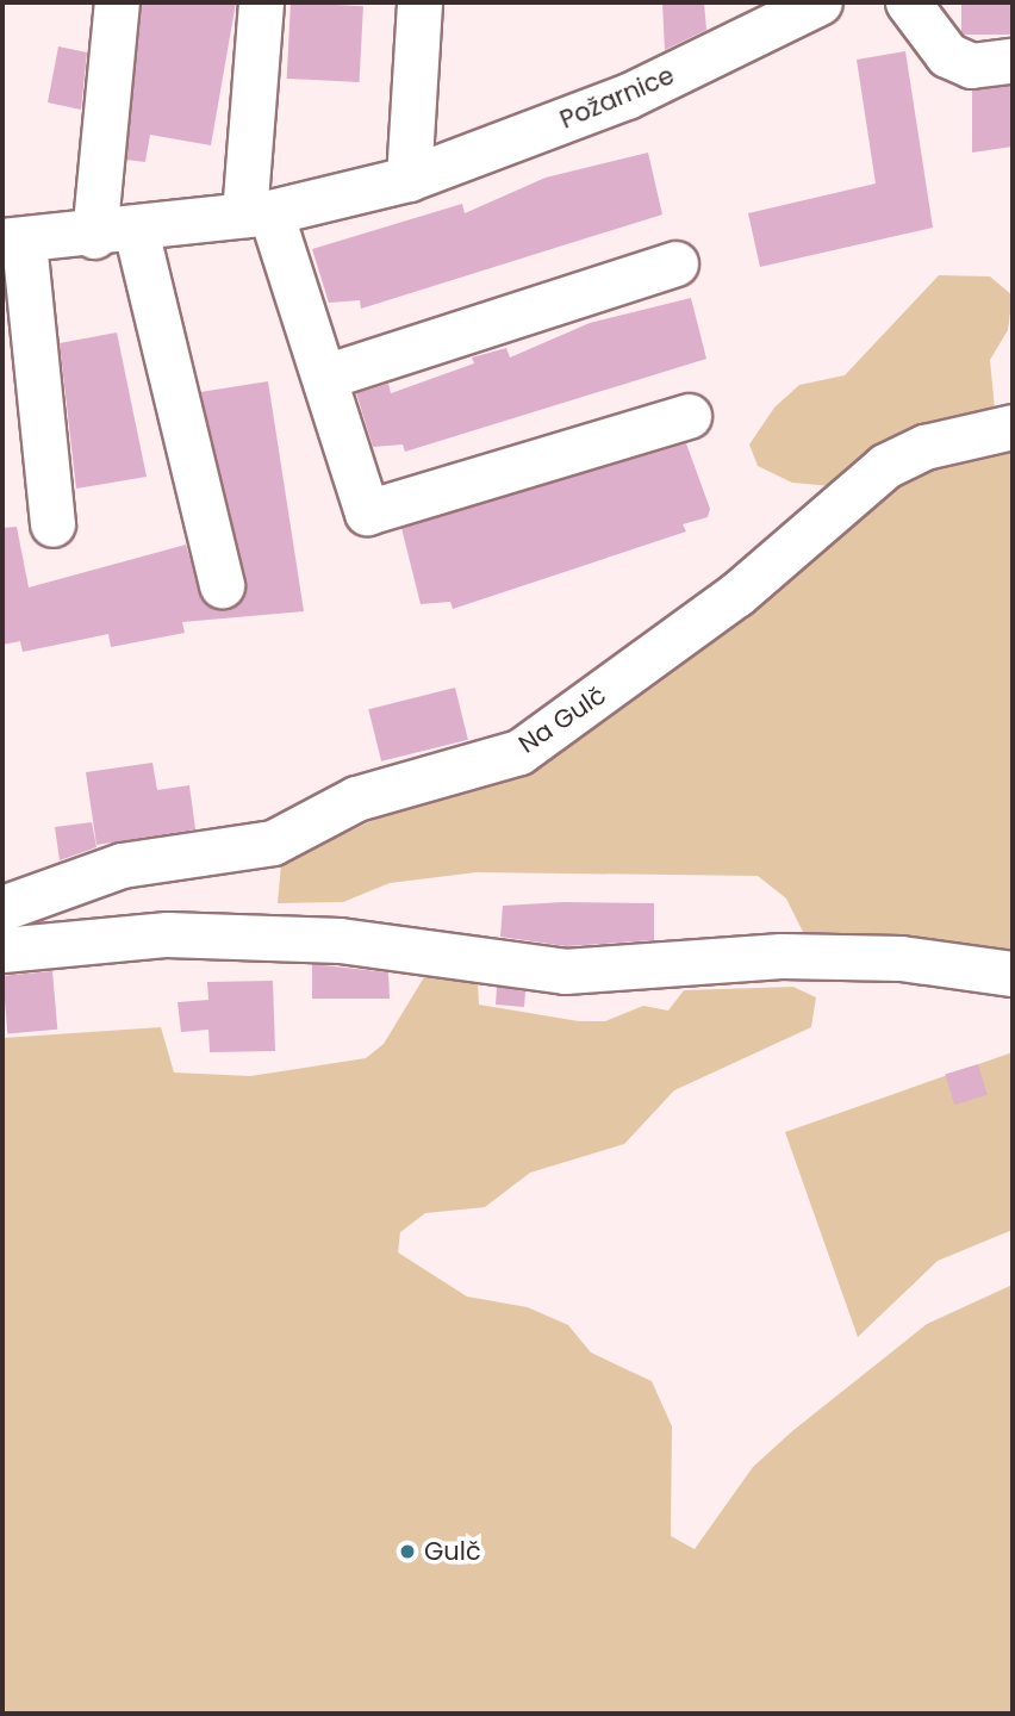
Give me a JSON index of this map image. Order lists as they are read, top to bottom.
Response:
{
  "streets": {
    "street": ["Požarnice", "Na Gulč"]
  },
  "places": ["Gulč"]
}
